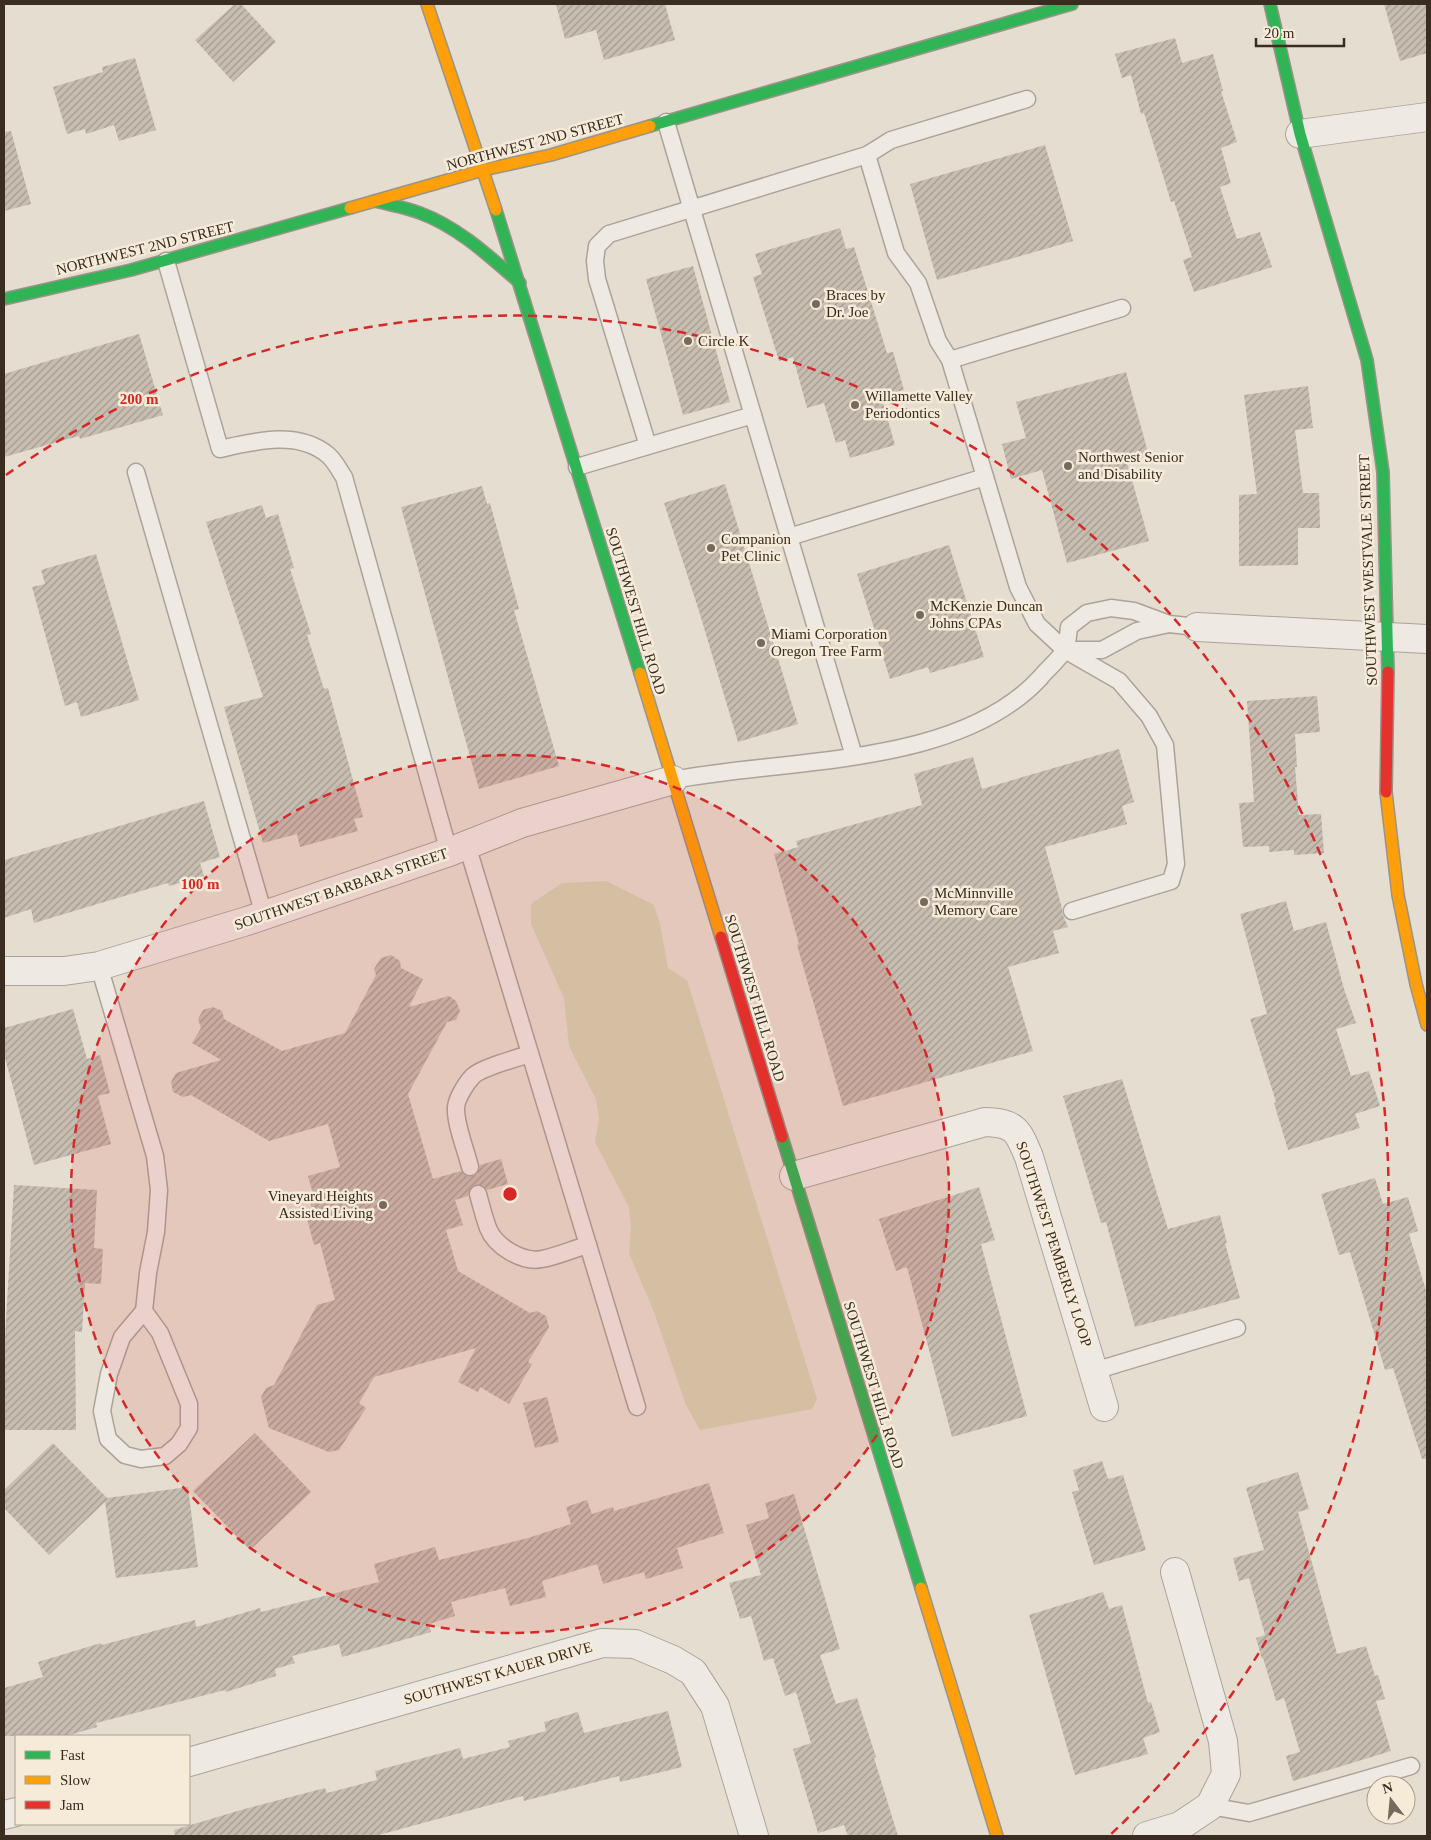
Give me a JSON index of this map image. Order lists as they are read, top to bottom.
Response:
{
  "streets": {
    "street": [
      "NORTHWEST 2ND STREET",
      "SOUTHWEST WESTVALE STREET",
      "SOUTHWEST HILL ROAD",
      "SOUTHWEST BARBARA STREET",
      "SOUTHWEST PEMBERLY LOOP",
      "SOUTHWEST KAUER DRIVE"
    ]
  },
  "crossings": [
    ["NORTHWEST 2ND STREET", "SOUTHWEST HILL ROAD"],
    ["SOUTHWEST HILL ROAD", "SOUTHWEST BARBARA STREET"],
    ["SOUTHWEST HILL ROAD", "SOUTHWEST PEMBERLY LOOP"]
  ],
  "places": [
    "Braces by Dr. Joe",
    "Circle K",
    "Willamette Valley Periodontics",
    "Northwest Senior and Disability",
    "Companion Pet Clinic",
    "McKenzie Duncan Johns CPAs",
    "Miami Corporation Oregon Tree Farm",
    "McMinnville Memory Care",
    "Vineyard Heights Assisted Living"
  ],
  "legend": ["Fast", "Slow", "Jam"],
  "scale_bar": "20 m",
  "north": "top",
  "rings": ["200 m", "100 m"]
}
